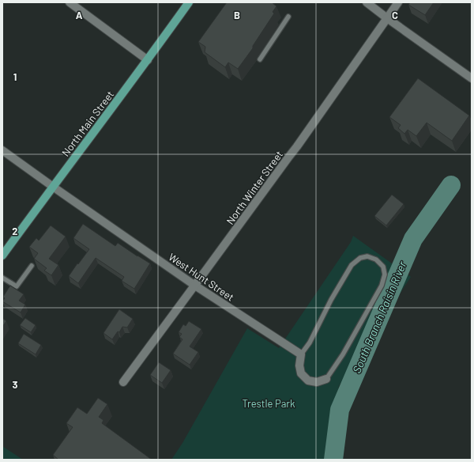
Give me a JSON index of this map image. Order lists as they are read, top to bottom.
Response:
{
  "streets": {
    "main road": ["North Main Street"],
    "street": ["North Winter Street", "West Hunt Street"]
  },
  "crossings": [
    ["North Main Street", "West Hunt Street"],
    ["North Winter Street", "West Hunt Street"]
  ],
  "water": ["South Branch Raisin River"],
  "parks": ["Trestle Park"],
  "grid": {
    "columns": ["A", "B", "C"],
    "rows": ["1", "2", "3"]
  }
}
